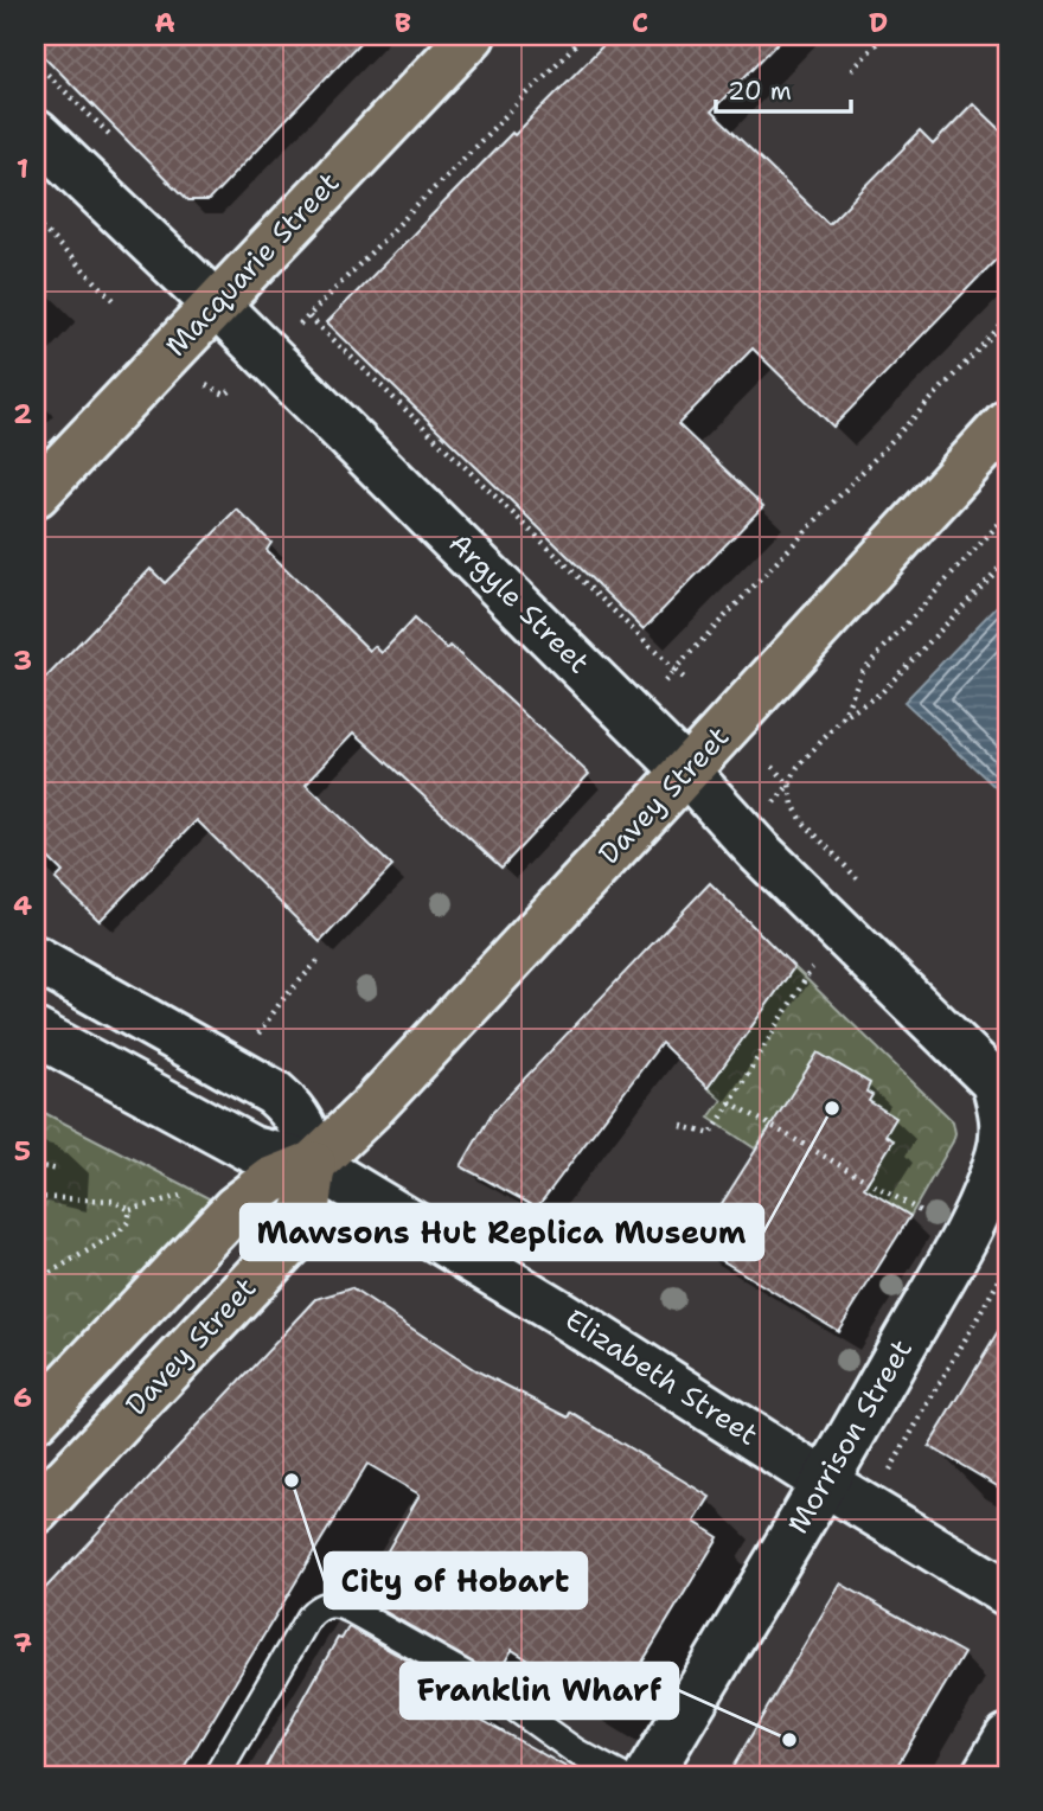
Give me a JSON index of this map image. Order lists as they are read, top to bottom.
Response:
{
  "streets": {
    "highway": ["Macquarie Street", "Davey Street"],
    "street": ["Argyle Street", "Elizabeth Street", "Morrison Street"]
  },
  "crossings": [
    ["Macquarie Street", "Argyle Street"],
    ["Argyle Street", "Davey Street"],
    ["Argyle Street", "Morrison Street"],
    ["Davey Street", "Elizabeth Street"],
    ["Elizabeth Street", "Morrison Street"]
  ],
  "places": ["Mawsons Hut Replica Museum", "City of Hobart", "Franklin Wharf"],
  "scale_bar": "20 m",
  "grid": {
    "columns": [
      "A",
      "B",
      "C",
      "D"
    ],
    "rows": [
      "1",
      "2",
      "3",
      "4",
      "5",
      "6",
      "7"
    ]
  }
}
